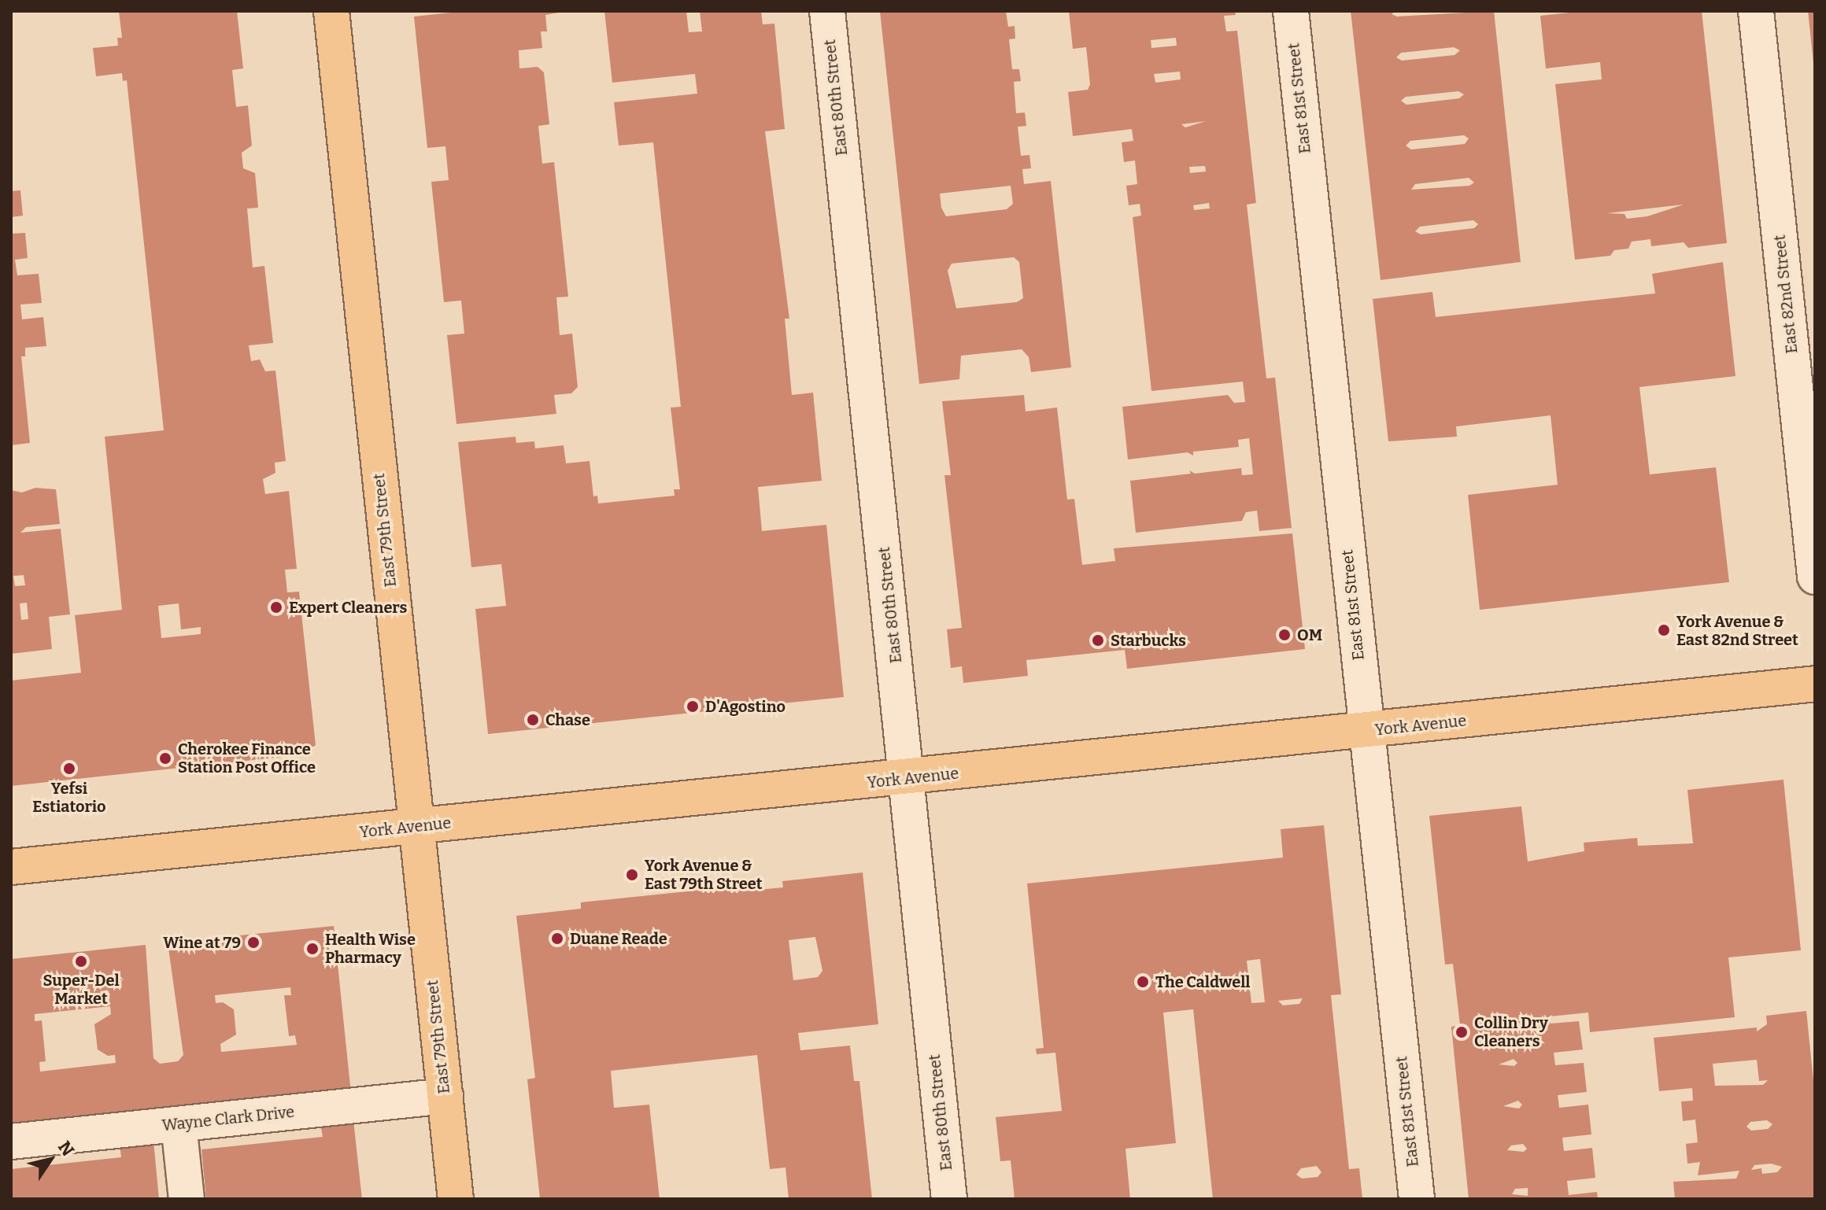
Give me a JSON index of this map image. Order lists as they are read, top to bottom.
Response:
{
  "streets": {
    "main road": ["East 79th Street", "York Avenue"],
    "street": [
      "East 80th Street",
      "East 81st Street",
      "East 82nd Street",
      "Wayne Clark Drive"
    ]
  },
  "crossings": [
    ["East 80th Street", "York Avenue"],
    ["East 81st Street", "York Avenue"],
    ["East 79th Street", "York Avenue"],
    ["East 79th Street", "Wayne Clark Drive"]
  ],
  "places": [
    "Expert Cleaners",
    "York Avenue & East 82nd Street",
    "OM",
    "Starbucks",
    "D'Agostino",
    "Chase",
    "Cherokee Finance Station Post Office",
    "Yefsi Estiatorio",
    "York Avenue & East 79th Street",
    "Duane Reade",
    "Wine at 79",
    "Health Wise Pharmacy",
    "Super-Del Market",
    "The Caldwell",
    "Collin Dry Cleaners"
  ],
  "north": "top right"
}
